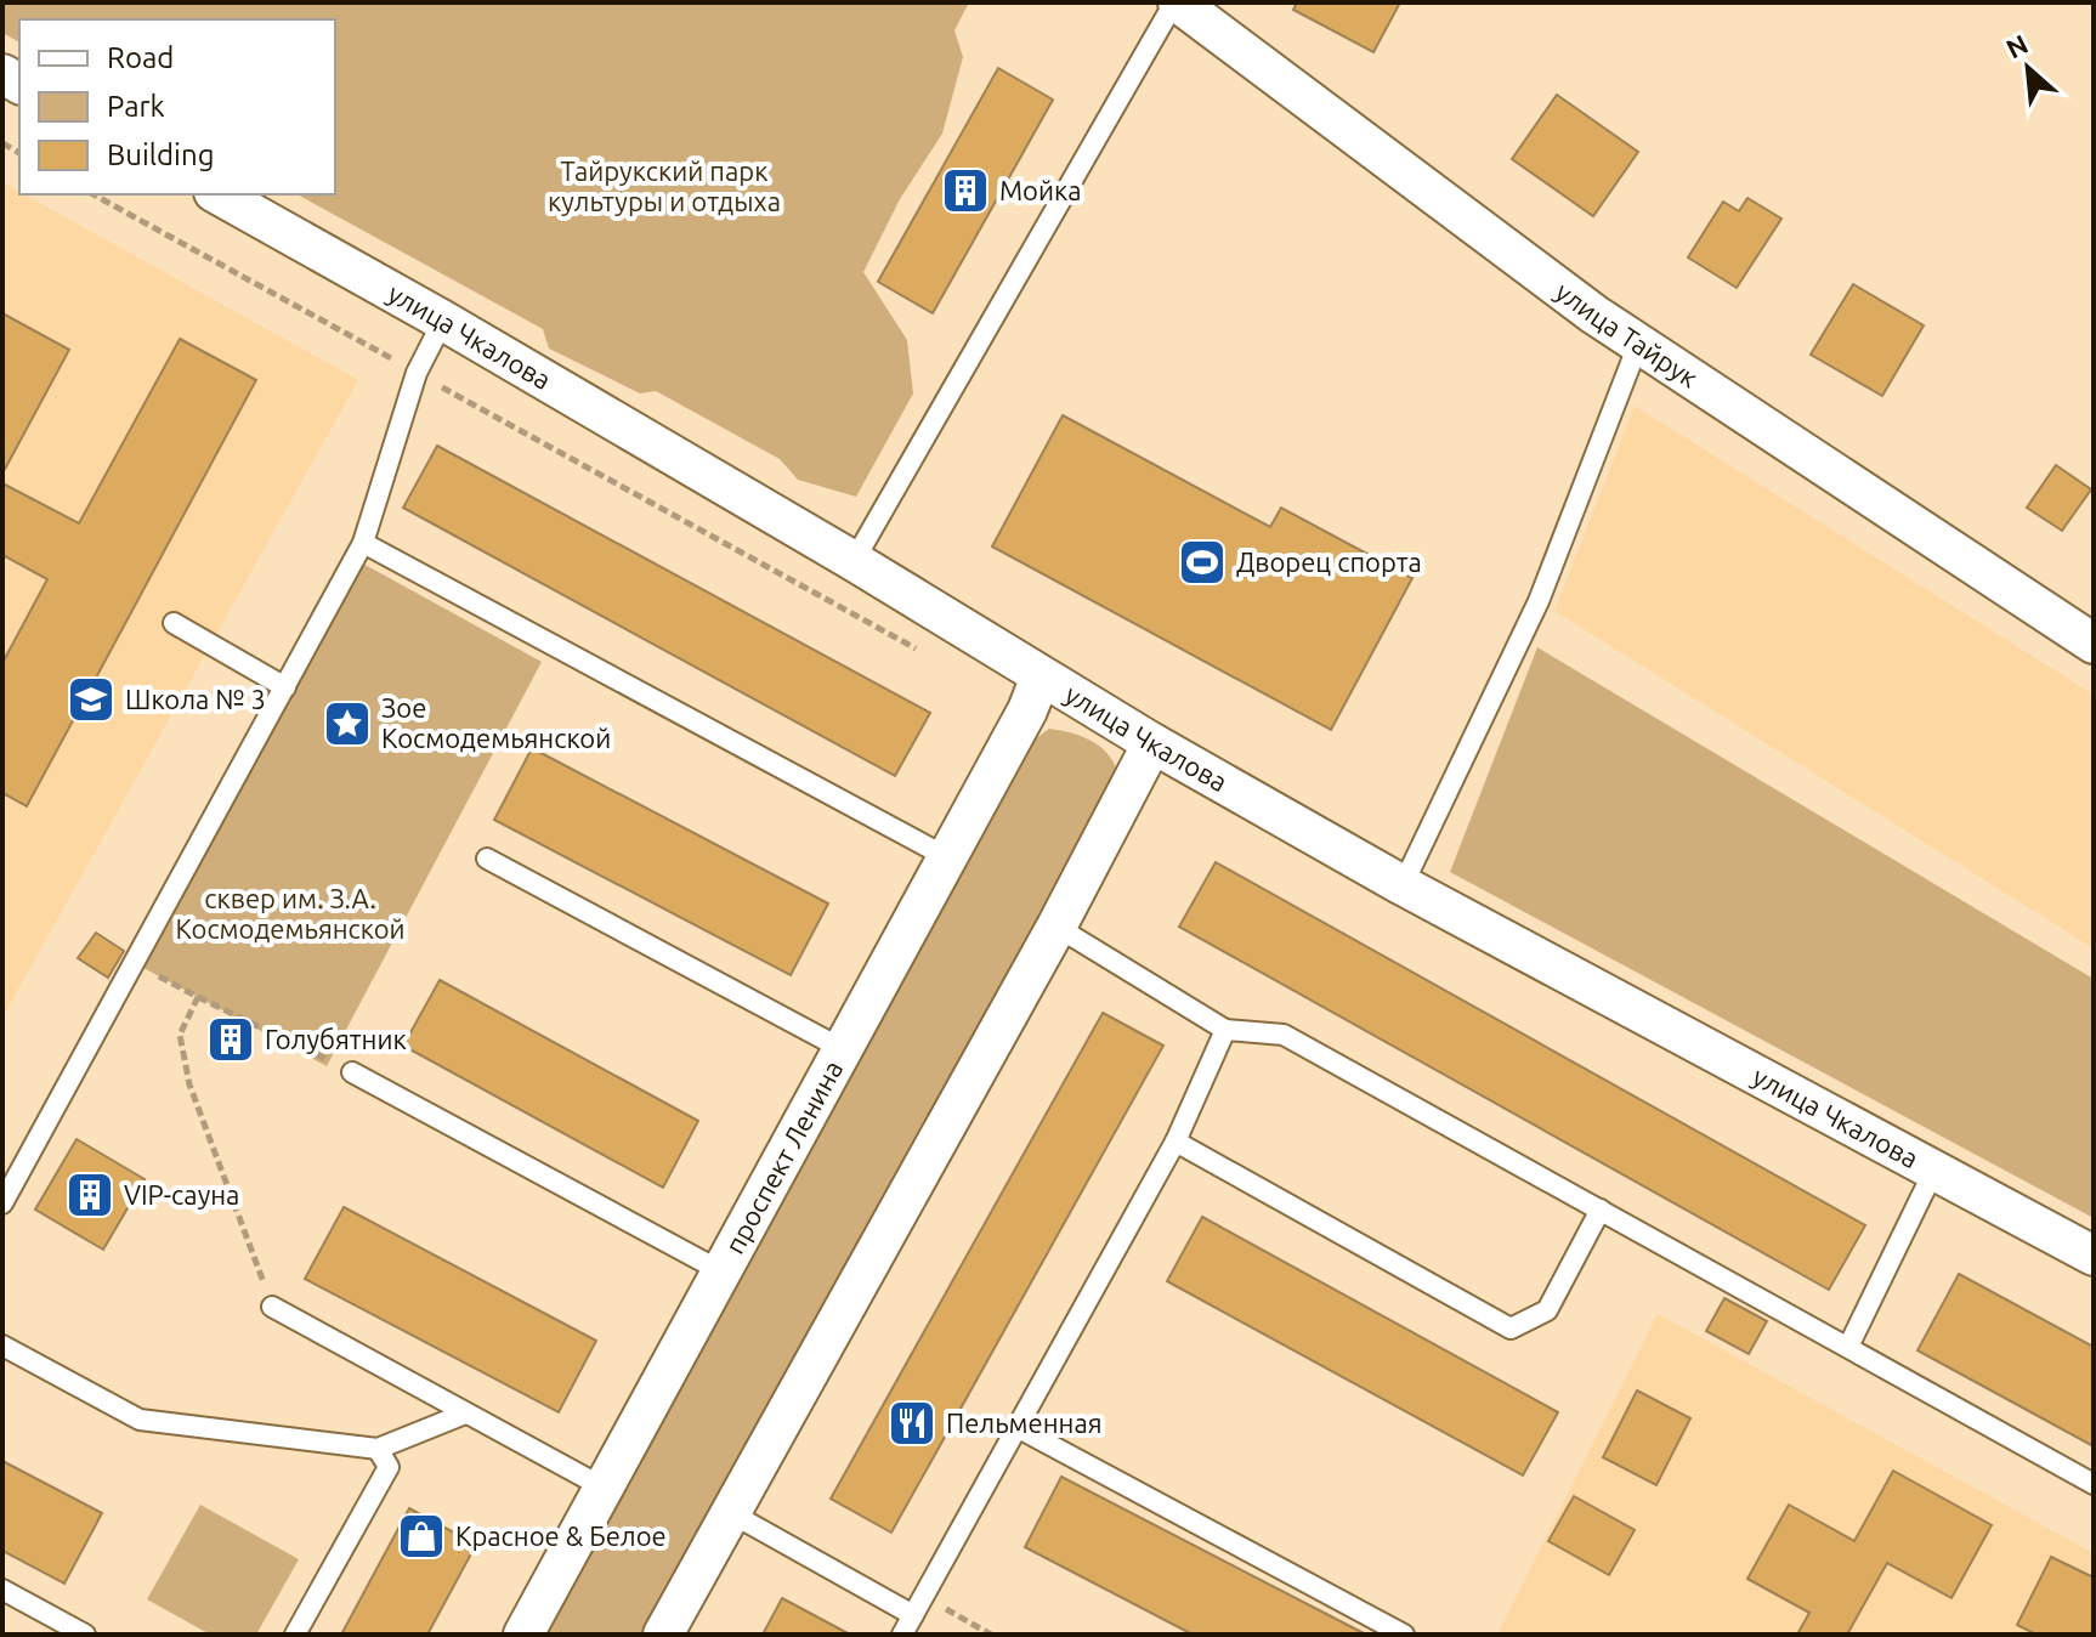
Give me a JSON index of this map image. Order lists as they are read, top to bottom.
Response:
{
  "streets": {
    "street": ["улица Тайрук", "улица Чкалова", "проспект Ленина"]
  },
  "crossings": [
    ["улица Чкалова", "проспект Ленина"]
  ],
  "parks": ["Тайрукский парк культуры и отдыха", "сквер им. З.А. Космодемьянской"],
  "places": {
    "building": ["Мойка", "Голубятник", "VIP-сауна"],
    "sports": ["Дворец спорта"],
    "school or university": ["Школа № 3"],
    "place": ["Зое Космодемьянской"],
    "restaurant": ["Пельменная"],
    "shop": ["Красное & Белое"]
  },
  "legend": ["Road", "Park", "Building"],
  "north": "top left"
}
